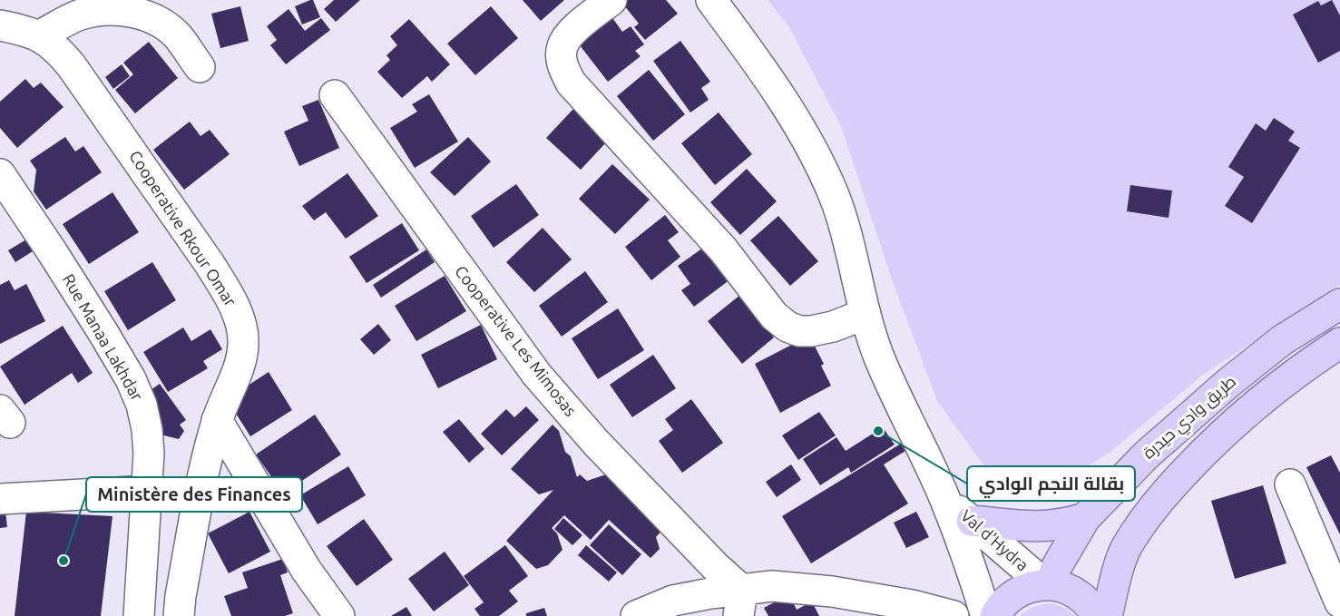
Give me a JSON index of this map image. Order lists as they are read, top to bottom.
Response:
{
  "streets": {
    "main road": ["طريق وادي حيدرة"],
    "street": [
      "Cooperative Rkour Omar",
      "Rue Manaa Lakhdar",
      "Cooperative Les Mimosas",
      "Val d'Hydra"
    ]
  },
  "crossings": [
    ["طريق وادي حيدرة", "Val d'Hydra"]
  ],
  "places": ["بقالة النجم الوادي", "Ministère des Finances"]
}
